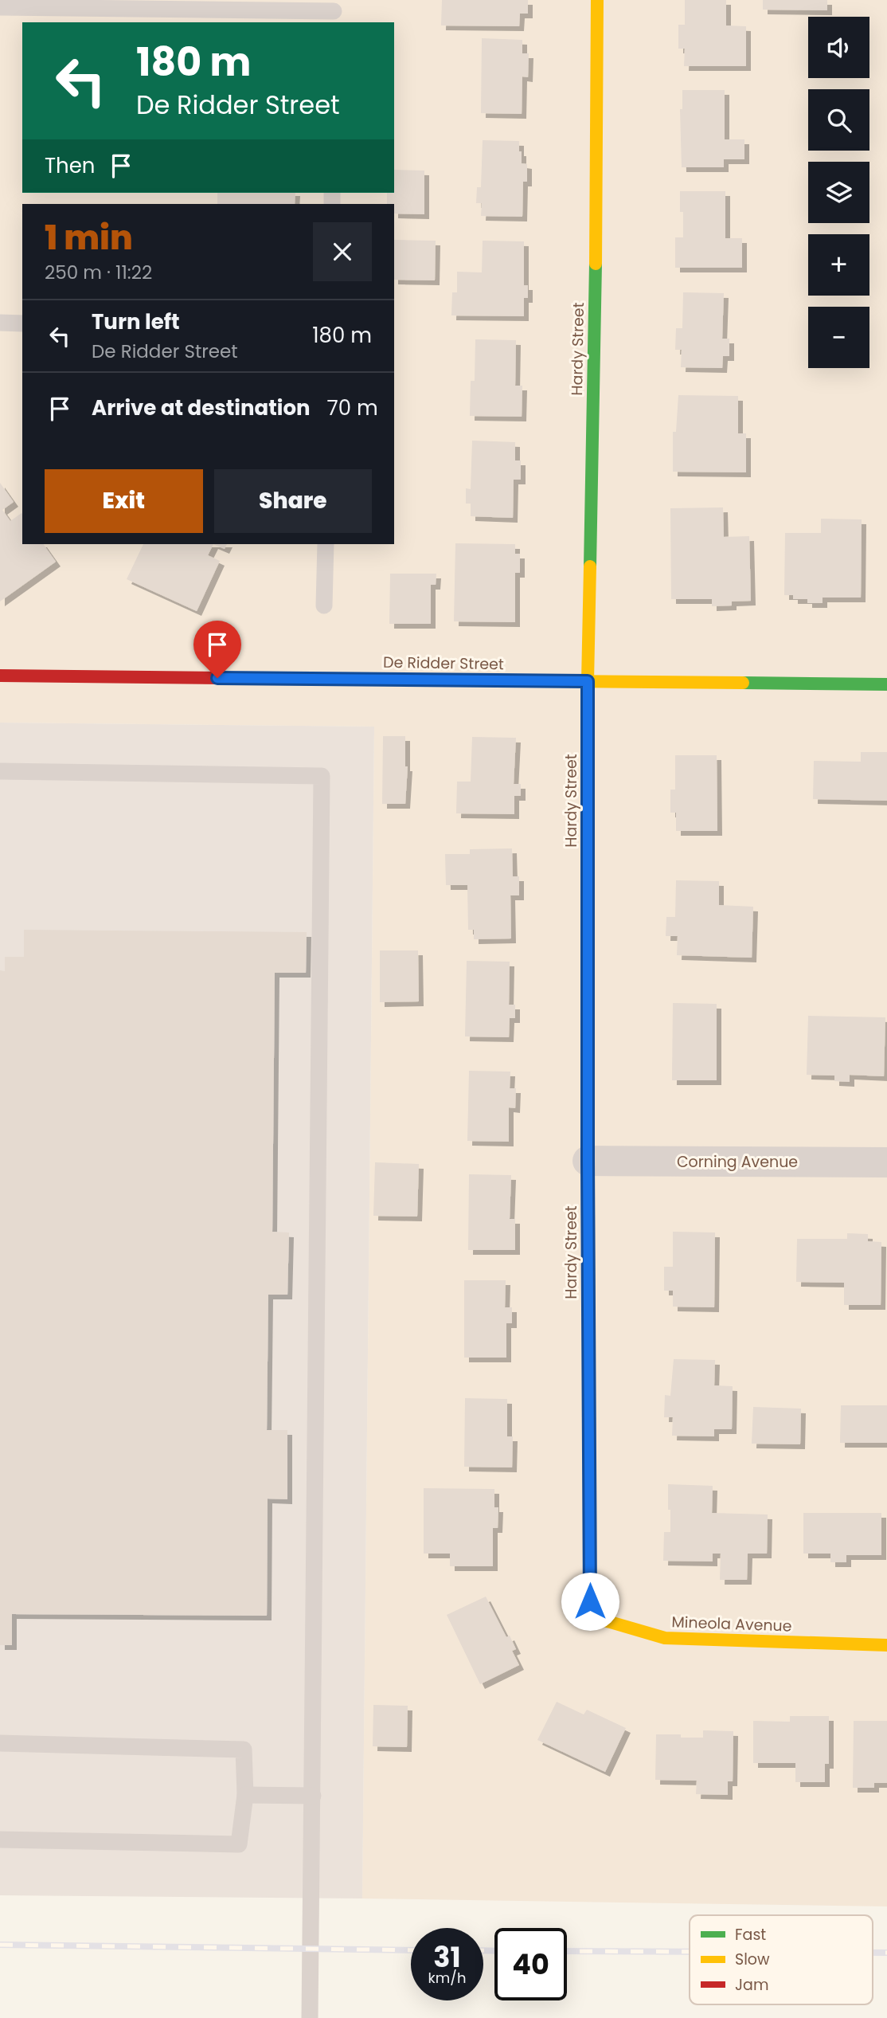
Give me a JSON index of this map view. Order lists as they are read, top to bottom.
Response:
{
  "streets": {
    "street": [
      "Hardy Street",
      "De Ridder Street",
      "Corning Avenue",
      "Mineola Avenue"
    ]
  },
  "crossings": [
    ["Hardy Street", "De Ridder Street"],
    ["Hardy Street", "Corning Avenue"],
    ["Hardy Street", "Mineola Avenue"]
  ],
  "legend": ["Fast", "Slow", "Jam"],
  "page": {
    "map_buttons": ["+", "−"],
    "turn": ["180 m", "De Ridder Street"],
    "then": "Then",
    "heading": ["1 min", "250 m · 11:22"],
    "list": [
      {
        "name": "Turn left",
        "note": "De Ridder Street",
        "value": "180 m"
      },
      {
        "name": "Arrive at destination",
        "value": "70 m"
      }
    ],
    "buttons": ["Exit", "Share"],
    "speed": "31 km/h",
    "limit": "40"
  }
}
